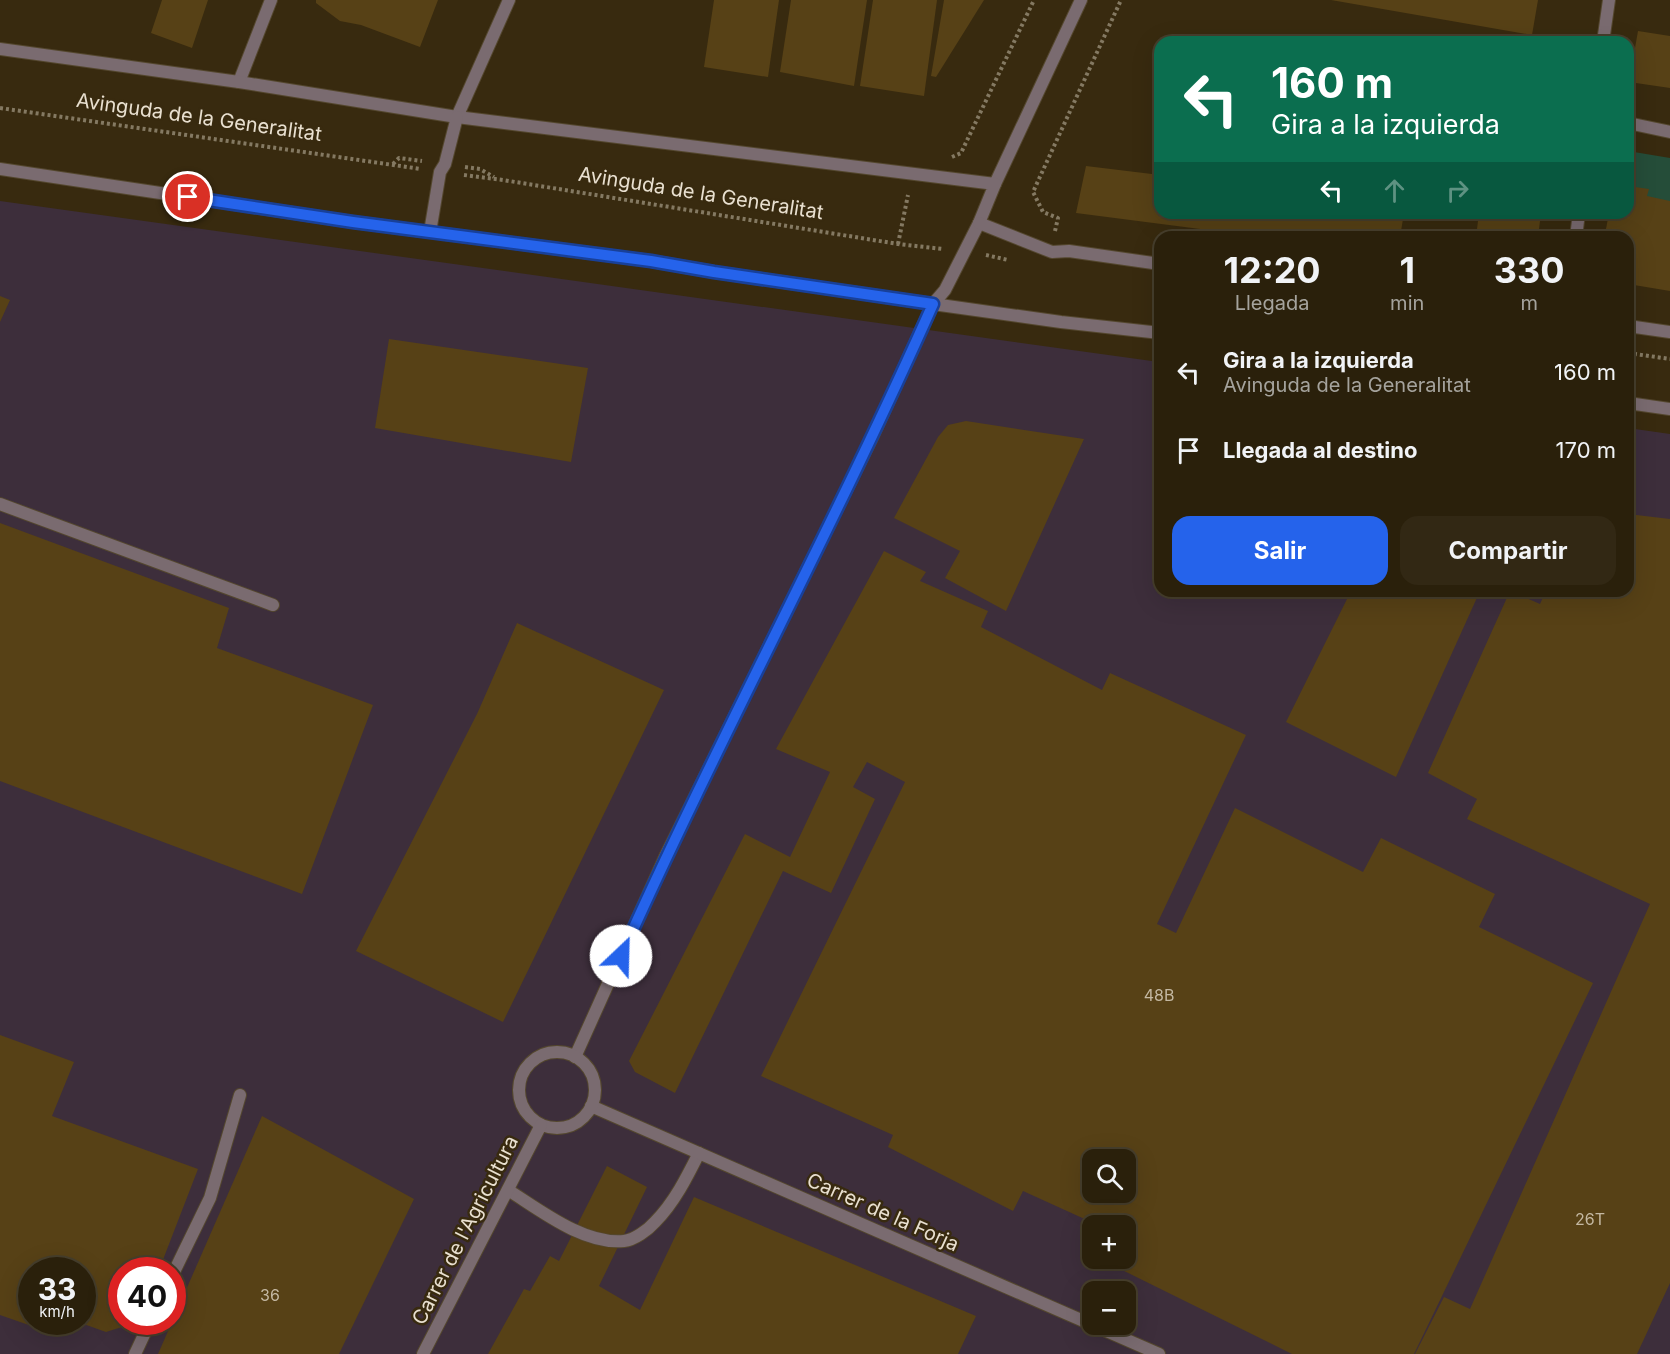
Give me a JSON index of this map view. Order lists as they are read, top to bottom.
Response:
{
  "streets": {
    "street": ["Carrer de la Forja", "Carrer de l'Agricultura"],
    "path": ["Avinguda de la Generalitat"]
  },
  "crossings": [
    ["Carrer de la Forja", "Carrer de l'Agricultura"]
  ],
  "house_numbers": ["48B", "26T", "36"],
  "page": {
    "turn": ["160 m", "Gira a la izquierda"],
    "eta": [
      "12:20",
      "Llegada",
      "1",
      "min",
      "330",
      "m"
    ],
    "list": [
      {
        "name": "Gira a la izquierda",
        "note": "Avinguda de la Generalitat",
        "value": "160 m"
      },
      {
        "name": "Llegada al destino",
        "value": "170 m"
      }
    ],
    "buttons": ["Salir", "Compartir"],
    "map_buttons": ["+", "−"],
    "speed": "33 km/h",
    "limit": "40"
  }
}
